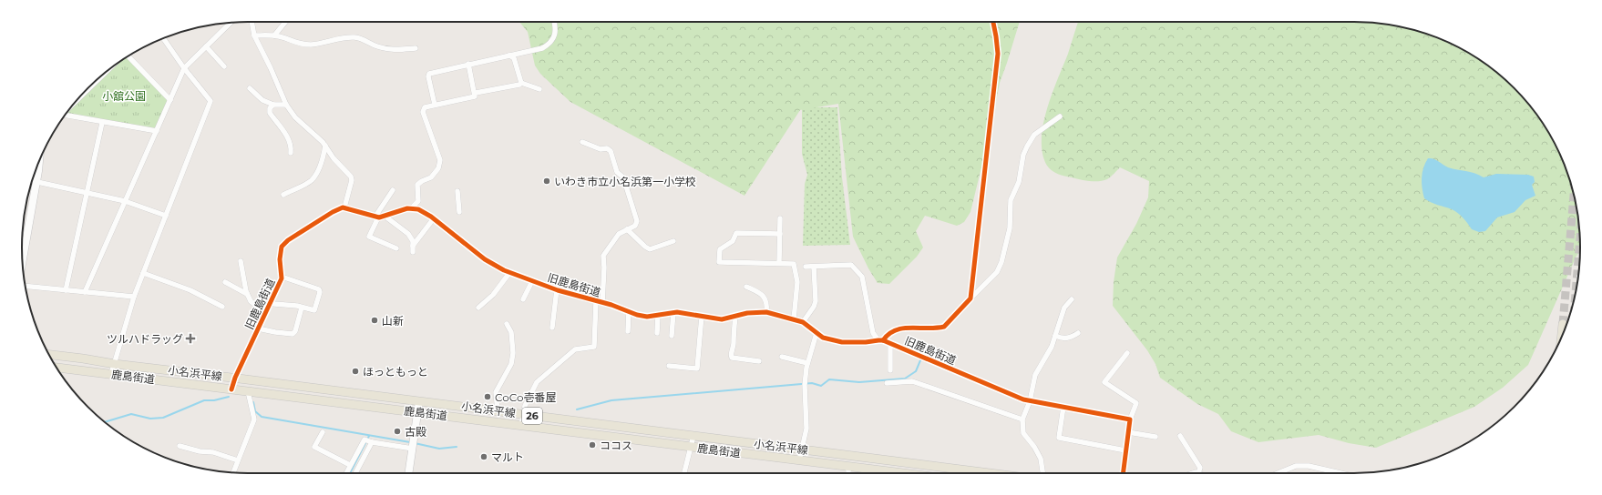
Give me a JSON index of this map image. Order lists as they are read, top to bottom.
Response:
{
  "streets": {
    "main road": ["小名浜平線", "鹿島街道", "26"],
    "street": ["旧鹿島街道"]
  },
  "crossings": [
    ["旧鹿島街道", "小名浜平線"],
    ["旧鹿島街道", "鹿島街道"]
  ],
  "parks": ["小舘公園"],
  "places": {
    "other": [
      "いわき市立小名浜第一小学校",
      "山新",
      "ほっともっと",
      "CoCo壱番屋",
      "古殿",
      "ココス",
      "マルト"
    ],
    "health": ["ツルハドラッグ"]
  }
}
